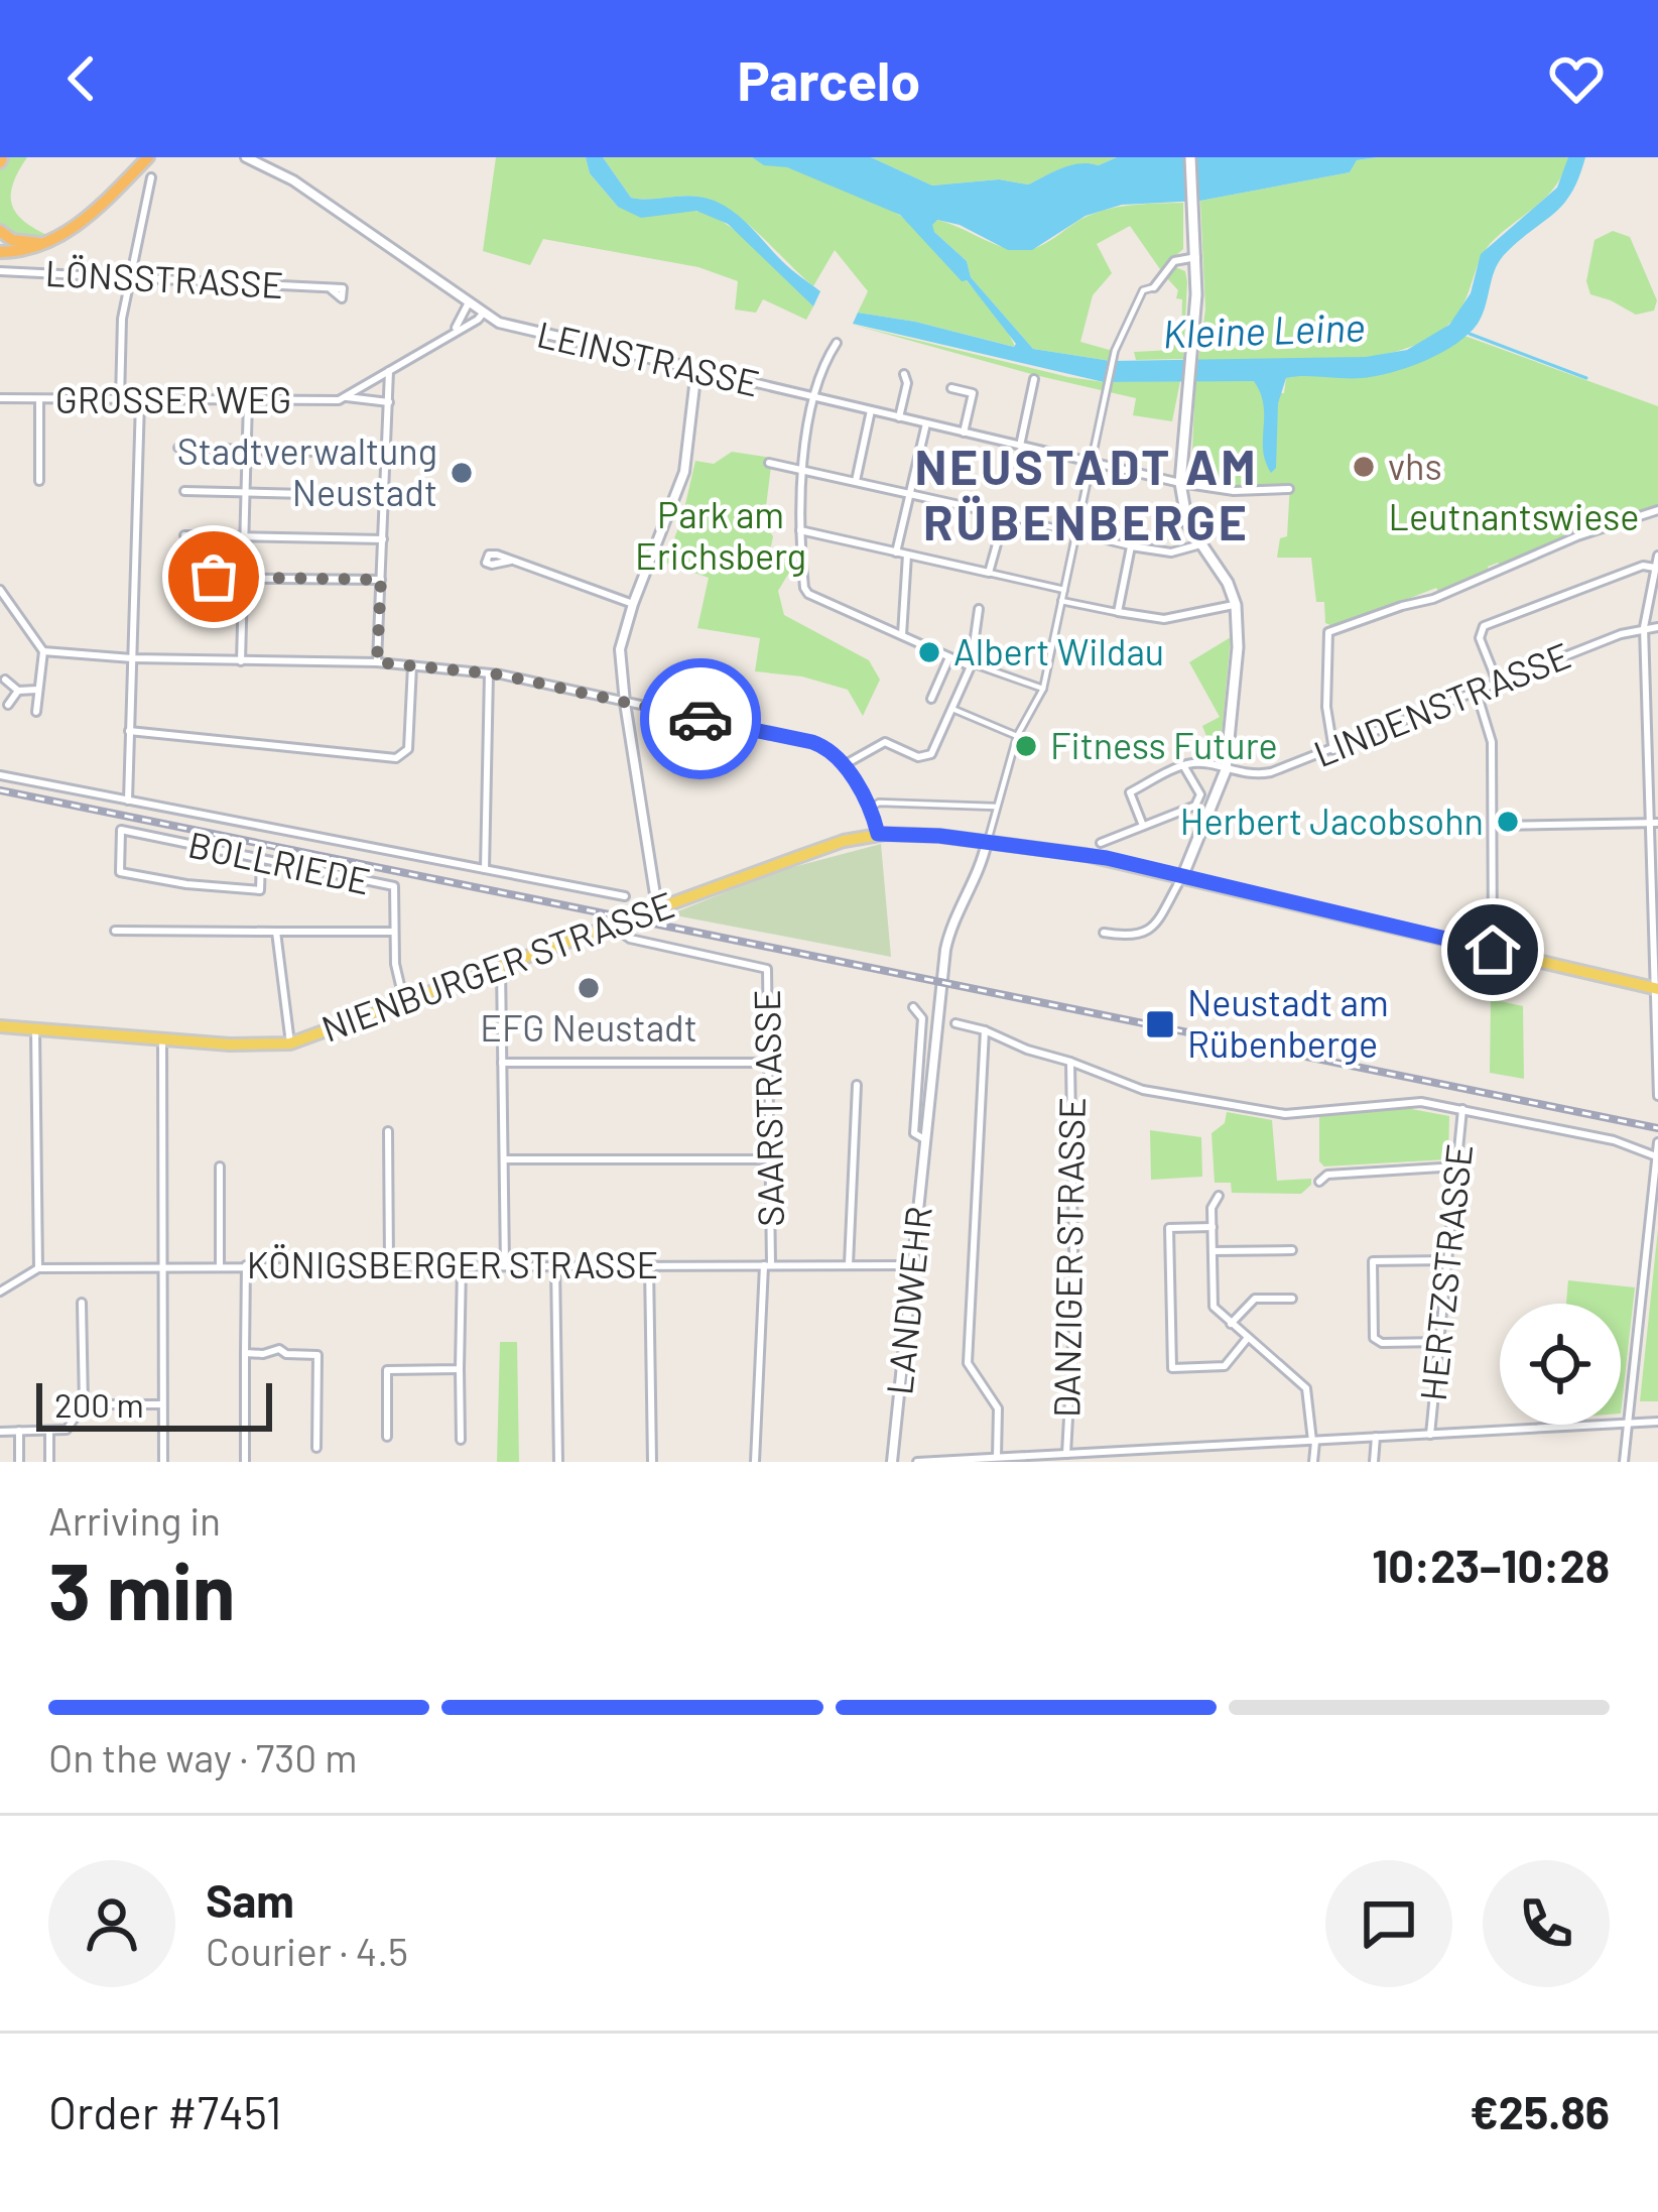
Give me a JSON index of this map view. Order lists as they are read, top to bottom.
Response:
{
  "streets": {
    "main road": ["NIENBURGER STRASSE"],
    "street": [
      "LÖNSSTRASSE",
      "LEINSTRASSE",
      "GROSSER WEG",
      "LINDENSTRASSE",
      "BOLLRIEDE",
      "SAARSTRASSE",
      "DANZIGER STRASSE",
      "KÖNIGSBERGER STRASSE",
      "HERTZSTRASSE",
      "LANDWEHR"
    ]
  },
  "crossings": [
    ["LEINSTRASSE", "GROSSER WEG"],
    ["BOLLRIEDE", "NIENBURGER STRASSE"],
    ["NIENBURGER STRASSE", "SAARSTRASSE"],
    ["NIENBURGER STRASSE", "LANDWEHR"],
    ["SAARSTRASSE", "KÖNIGSBERGER STRASSE"],
    ["KÖNIGSBERGER STRASSE", "LANDWEHR"]
  ],
  "districts": ["NEUSTADT AM RÜBENBERGE"],
  "water": ["Kleine Leine"],
  "parks": ["Park am Erichsberg", "Leutnantswiese"],
  "places": {
    "other": [
      "vhs",
      "Stadtverwaltung Neustadt",
      "Albert Wildau",
      "Fitness Future",
      "Herbert Jacobsohn",
      "EFG Neustadt"
    ],
    "transit": ["Neustadt am Rübenberge"]
  },
  "scale_bar": "200 m",
  "page": {
    "header": "Parcelo",
    "scale": "200 m",
    "heading": ["3 min", "Arriving in", "10:23–10:28"],
    "panel": [
      "Sam",
      "Courier · 4.5",
      "Order #7451",
      "€25.86"
    ],
    "bar": "On the way · 730 m"
  }
}
